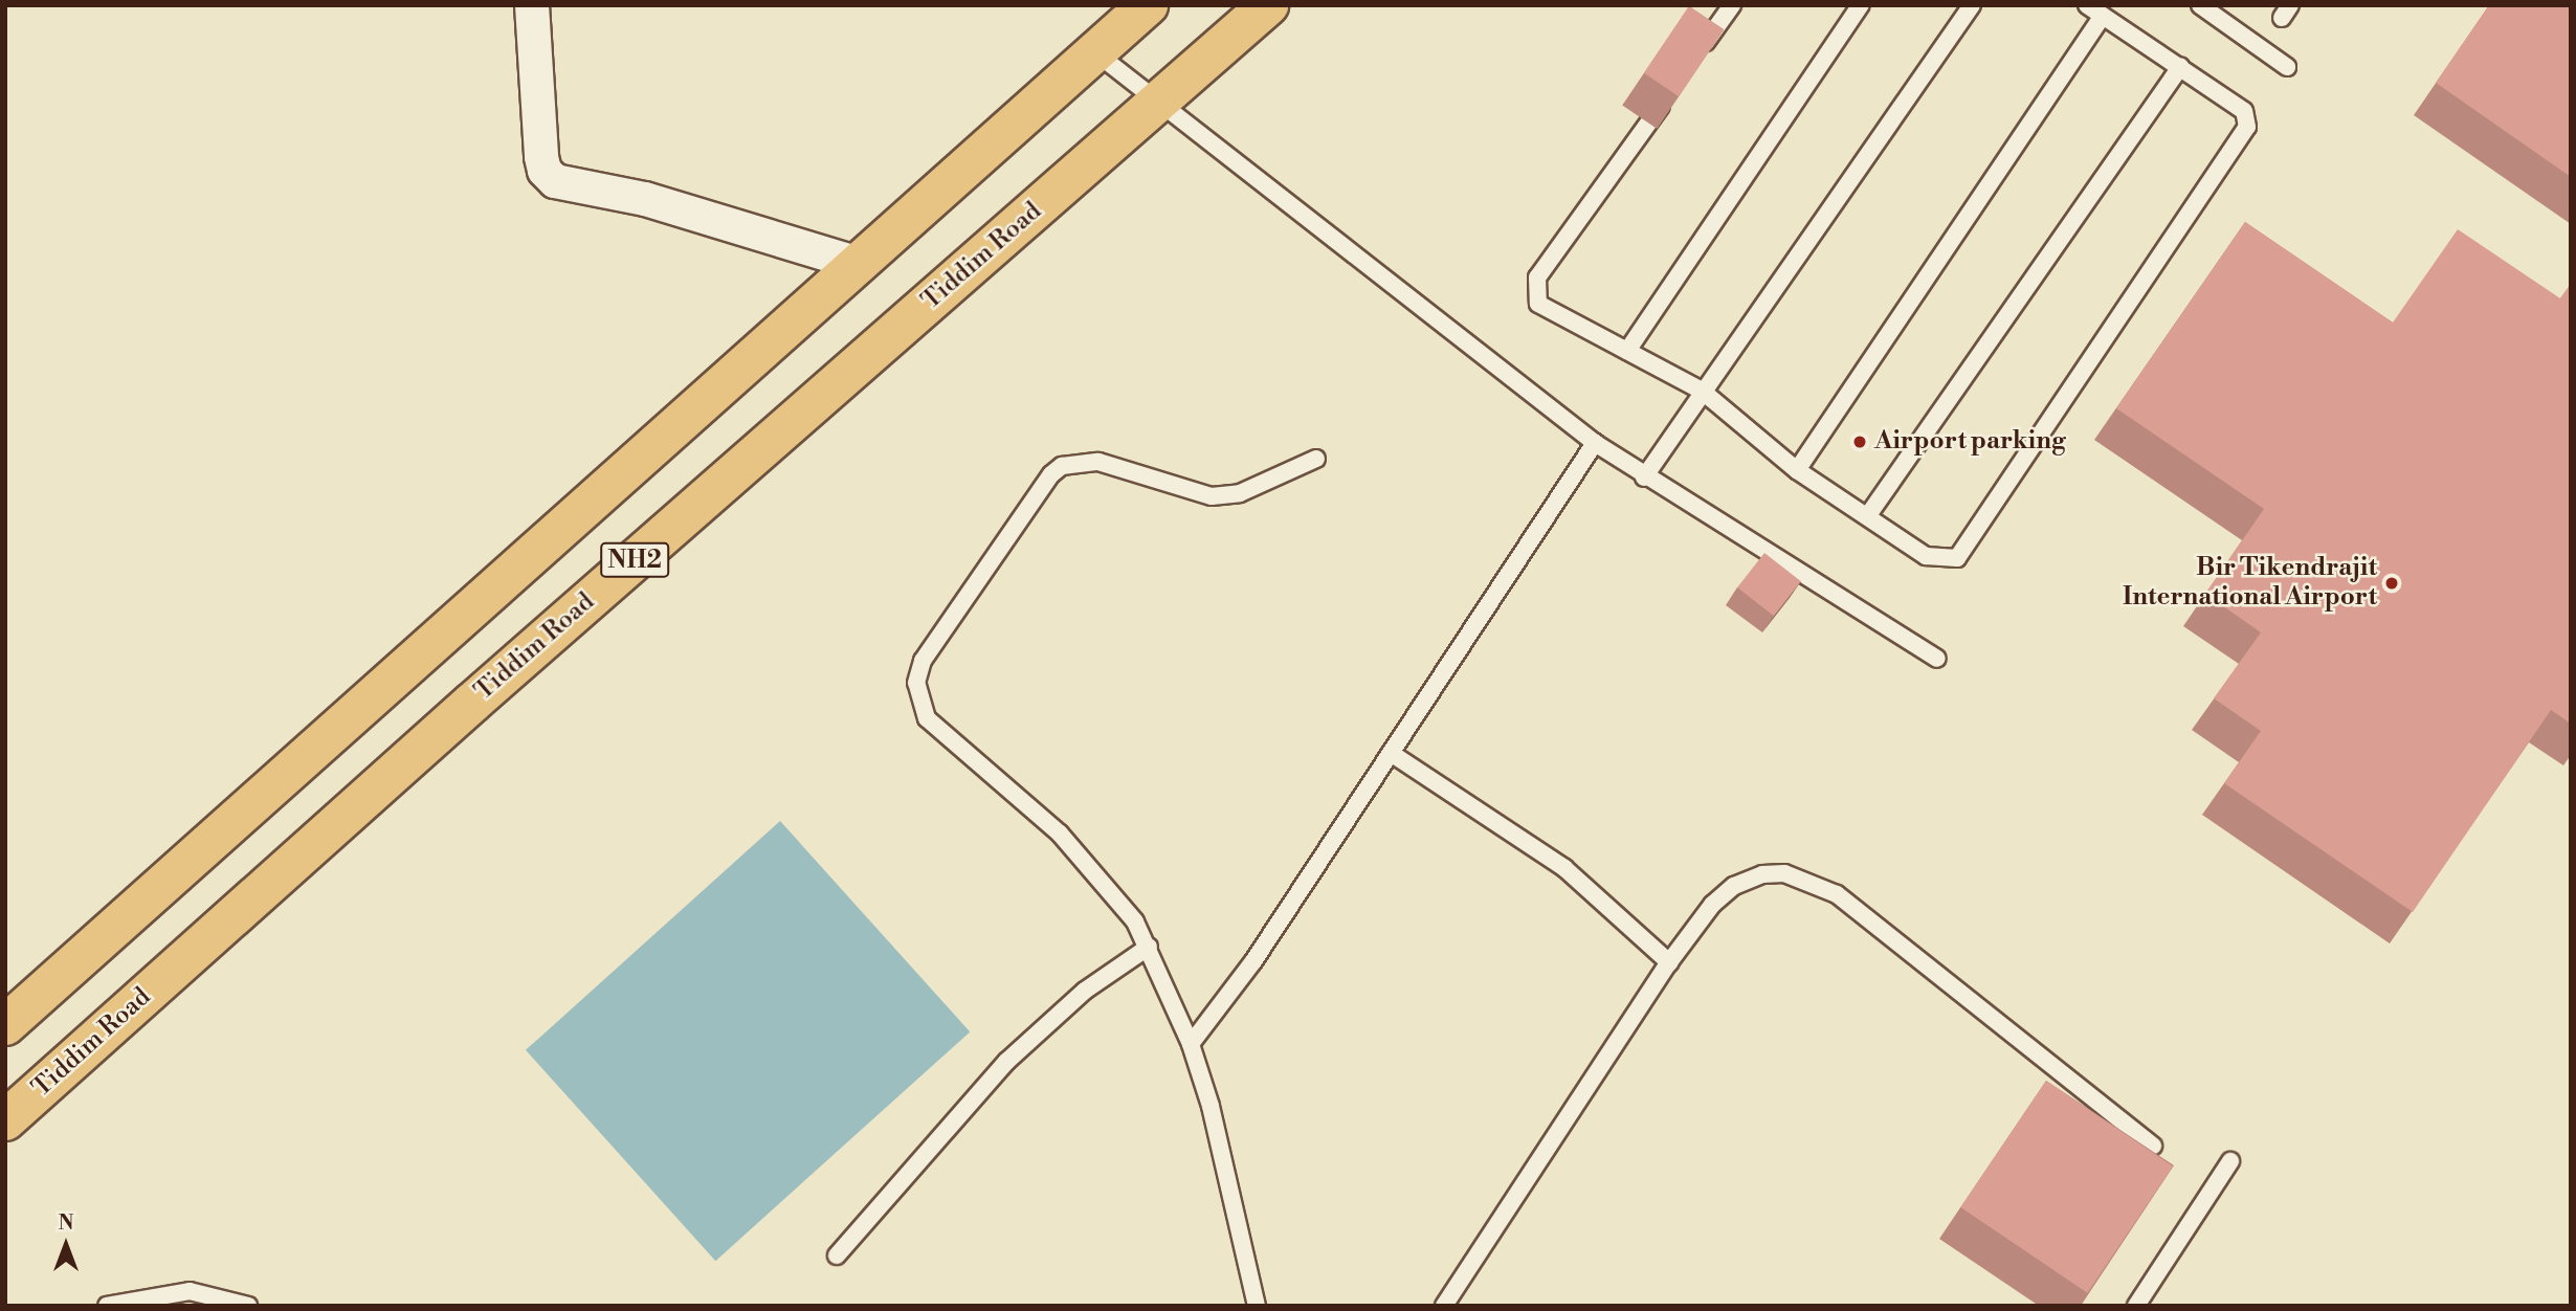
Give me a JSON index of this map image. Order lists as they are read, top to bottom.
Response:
{
  "streets": {
    "highway": ["Tiddim Road", "NH2"]
  },
  "places": ["Airport parking", "Bir Tikendrajit International Airport"],
  "north": "top"
}
